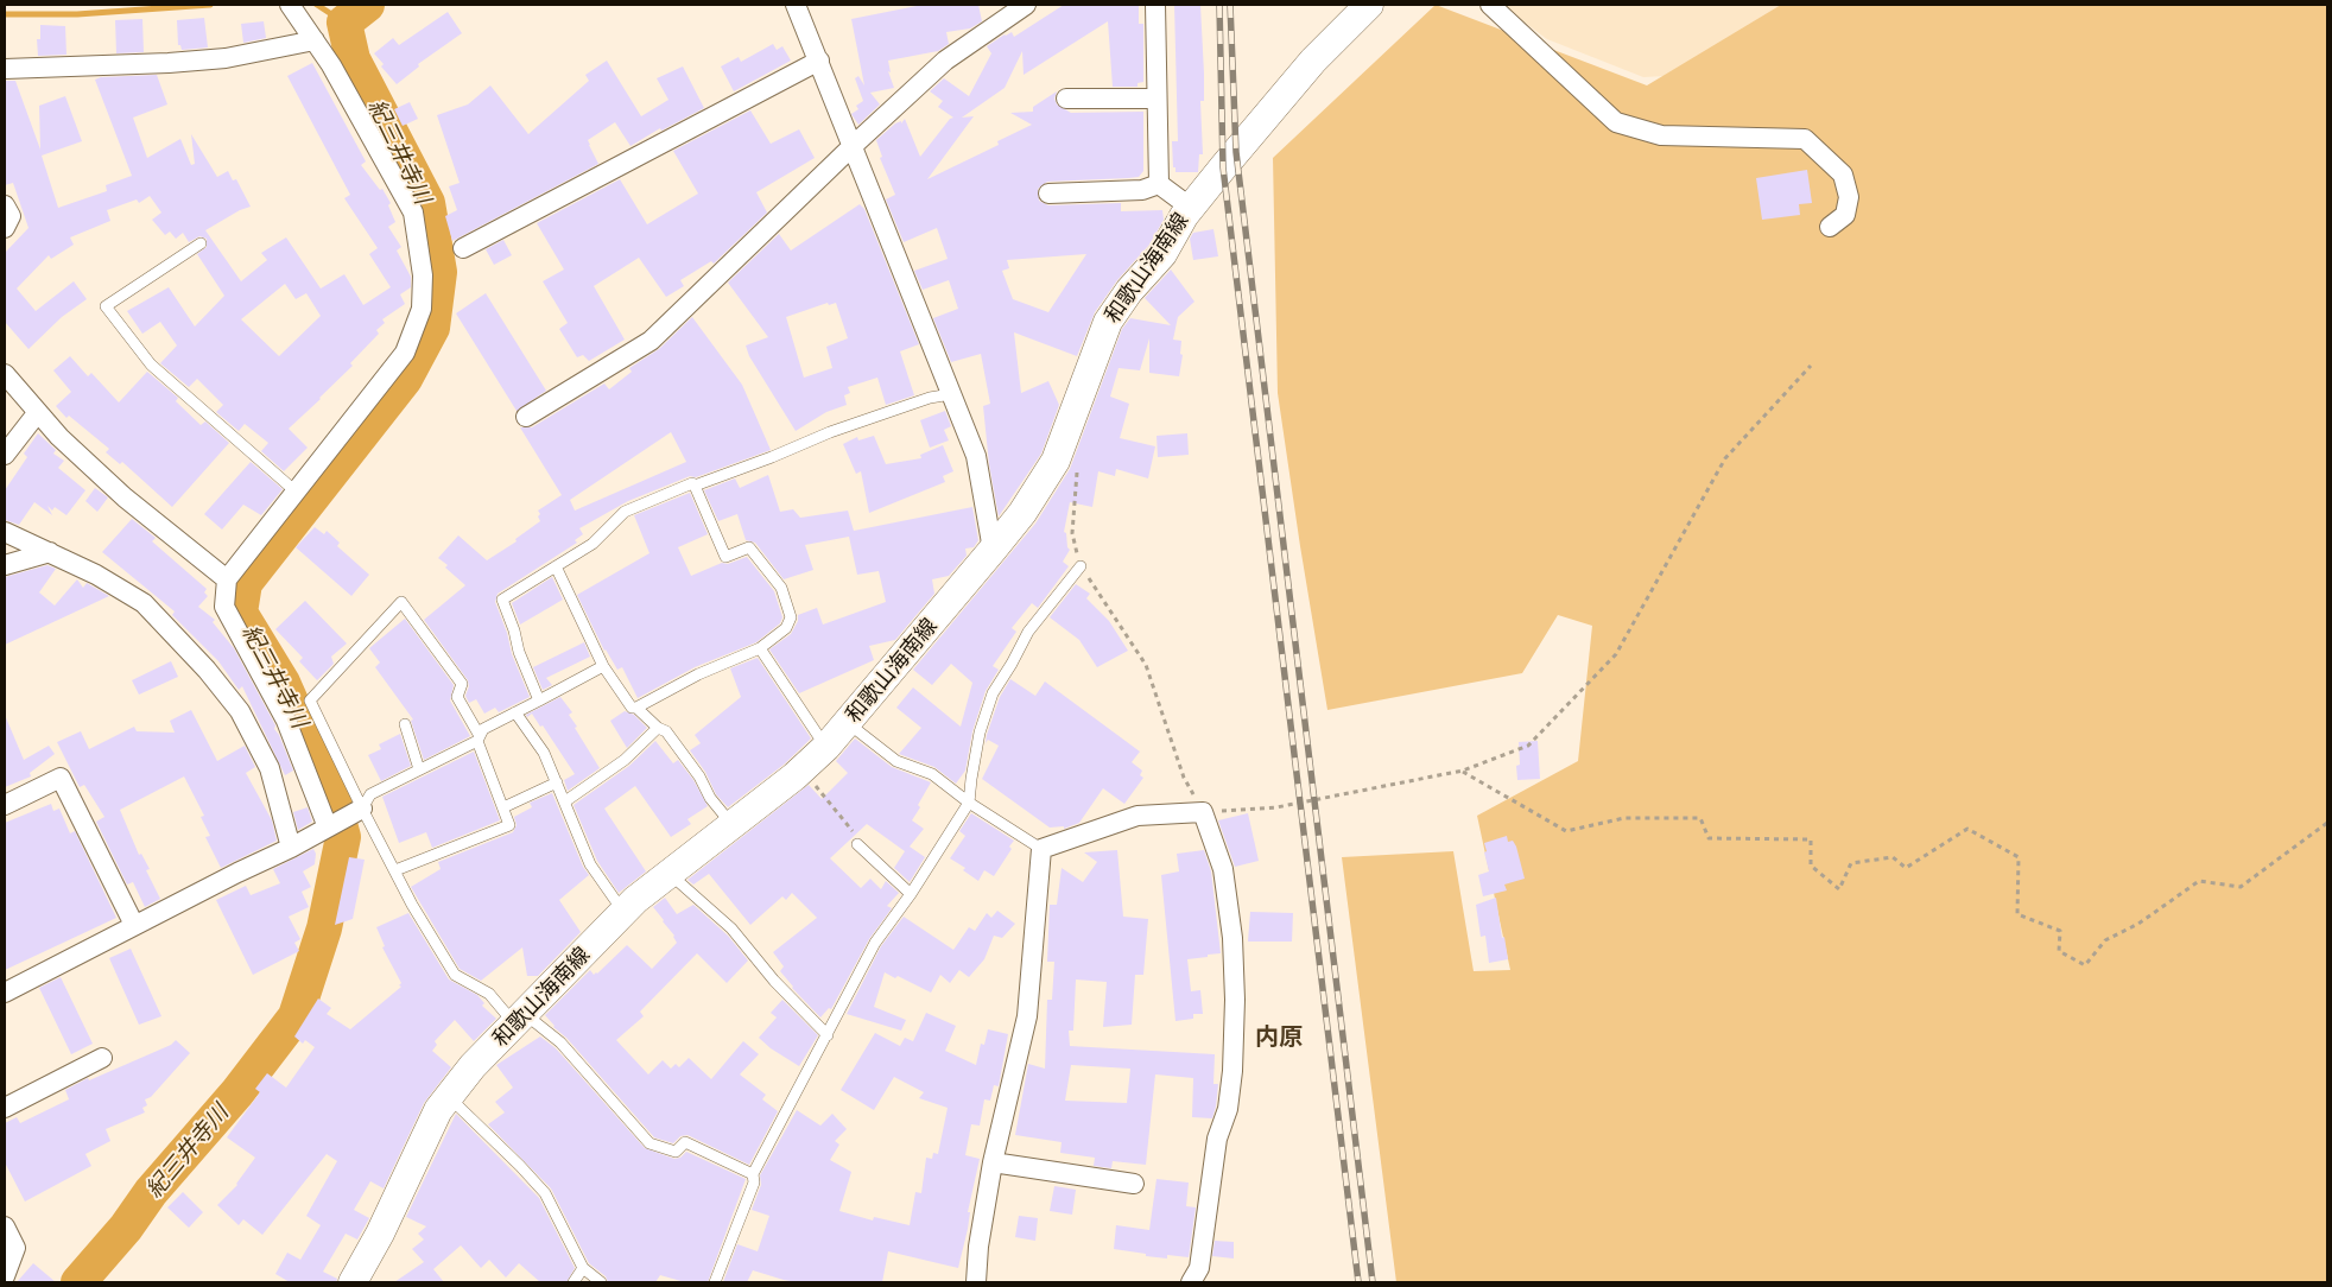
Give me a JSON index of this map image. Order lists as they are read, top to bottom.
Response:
{
  "streets": {
    "main road": ["和歌山海南線"]
  },
  "districts": ["内原"],
  "water": ["紀三井寺川"]
}
